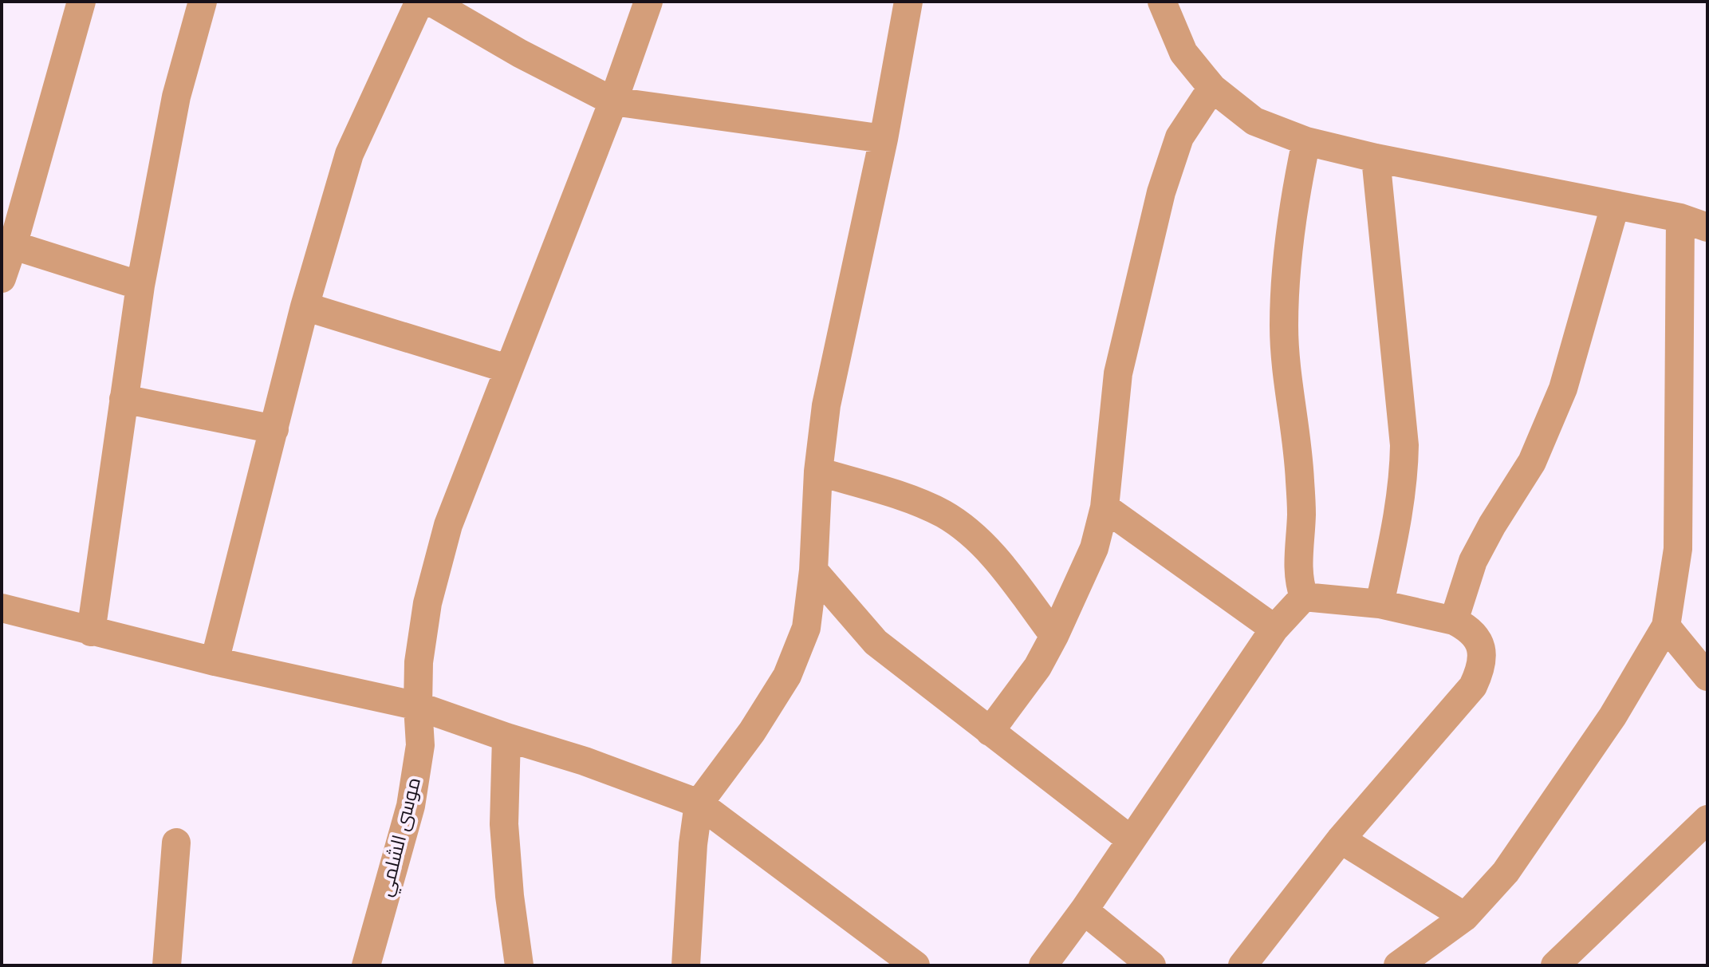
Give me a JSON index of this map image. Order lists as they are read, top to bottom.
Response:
{
  "streets": {
    "street": ["موسى الشلمي"]
  }
}
